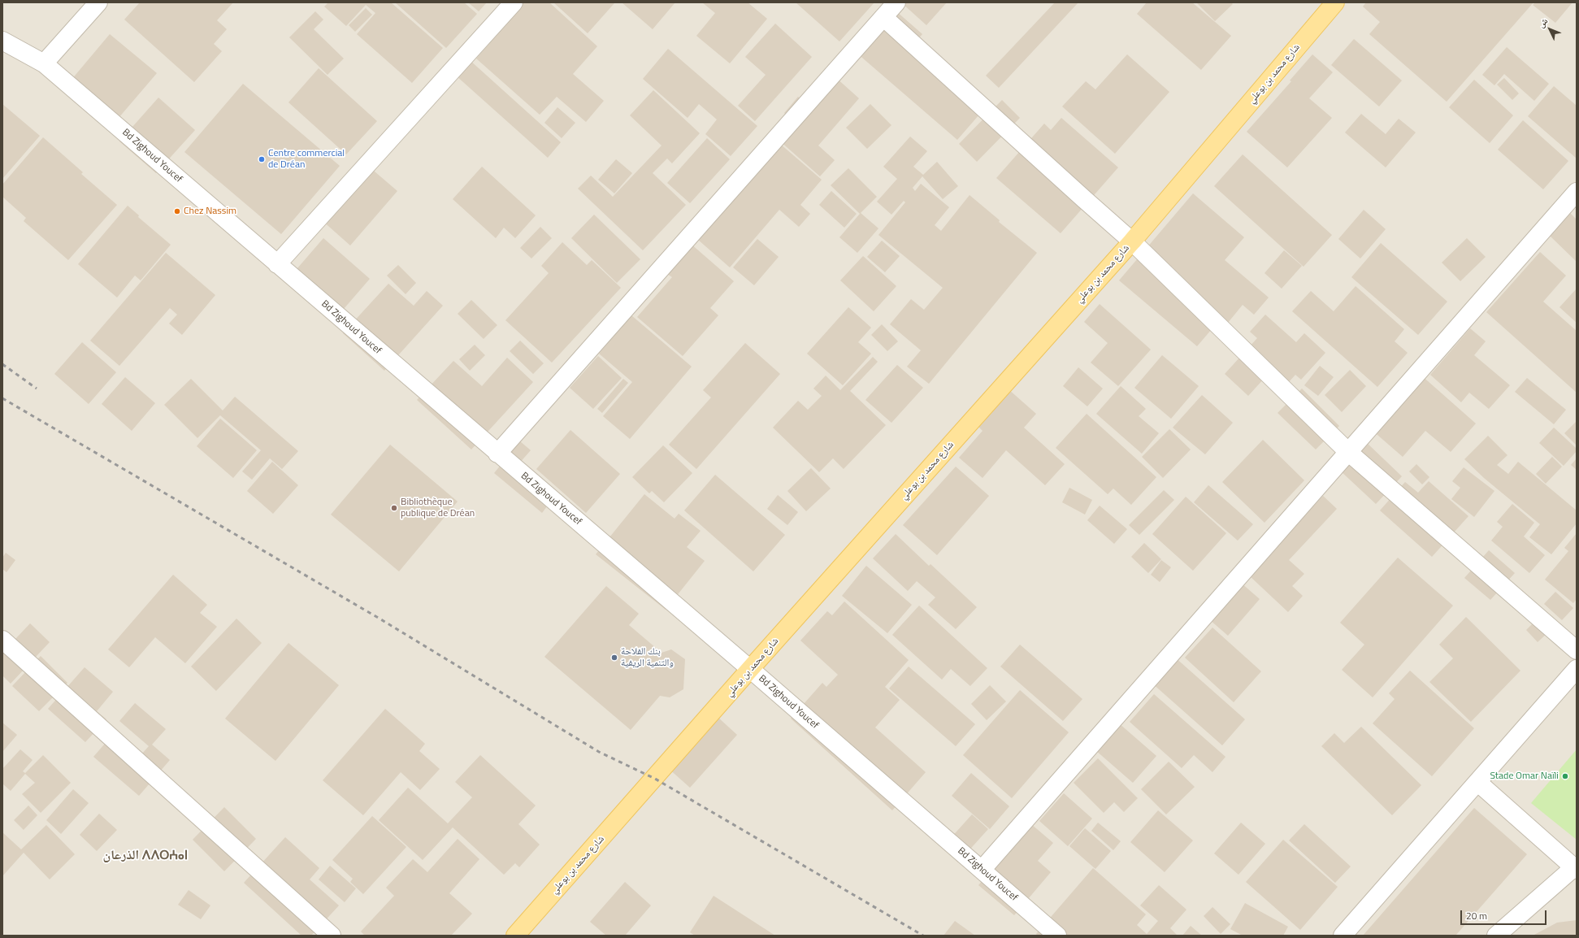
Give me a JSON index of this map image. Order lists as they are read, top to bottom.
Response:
{
  "streets": {
    "main road": ["شارع محمد بن بوعلي"],
    "street": ["Bd Zighoud Youcef"]
  },
  "crossings": [
    ["شارع محمد بن بوعلي", "Bd Zighoud Youcef"]
  ],
  "districts": ["الذرعان ⴷⴷⵔⵄⴰⵏ"],
  "places": [
    "Centre commercial de Dréan",
    "Chez Nassim",
    "Bibliothèque publique de Dréan",
    "بنك الفلاحة والتنمية الريفية",
    "Stade Omar Naïli"
  ],
  "scale_bar": "20 m",
  "north": "top left"
}
